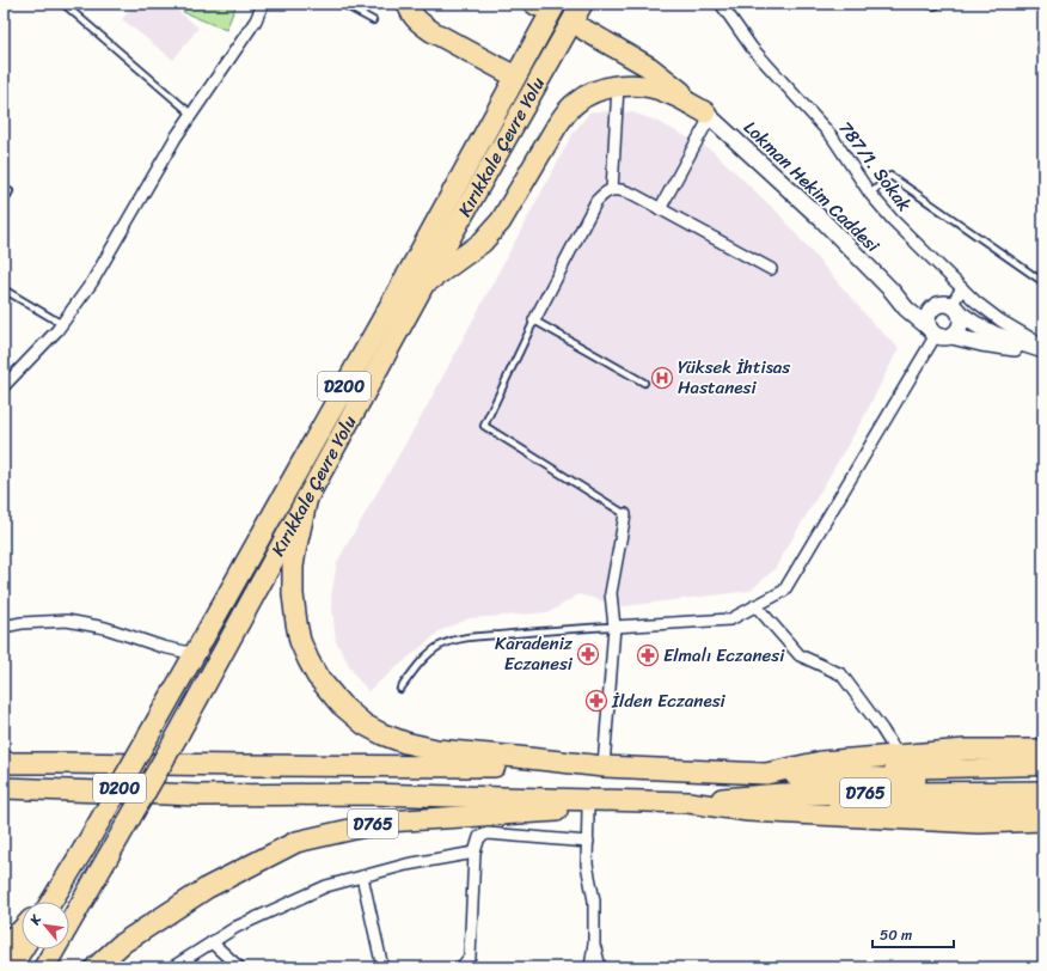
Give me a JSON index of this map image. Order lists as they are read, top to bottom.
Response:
{
  "streets": {
    "highway": ["Kırıkkale Çevre Yolu", "D200", "D765"],
    "street": ["787/1. Sokak", "Lokman Hekim Caddesi"]
  },
  "places": {
    "hospital": ["Yüksek İhtisas Hastanesi"],
    "pharmacy": ["Karadeniz Eczanesi", "Elmalı Eczanesi", "İlden Eczanesi"]
  },
  "scale_bar": "50 m",
  "north": "top left"
}
